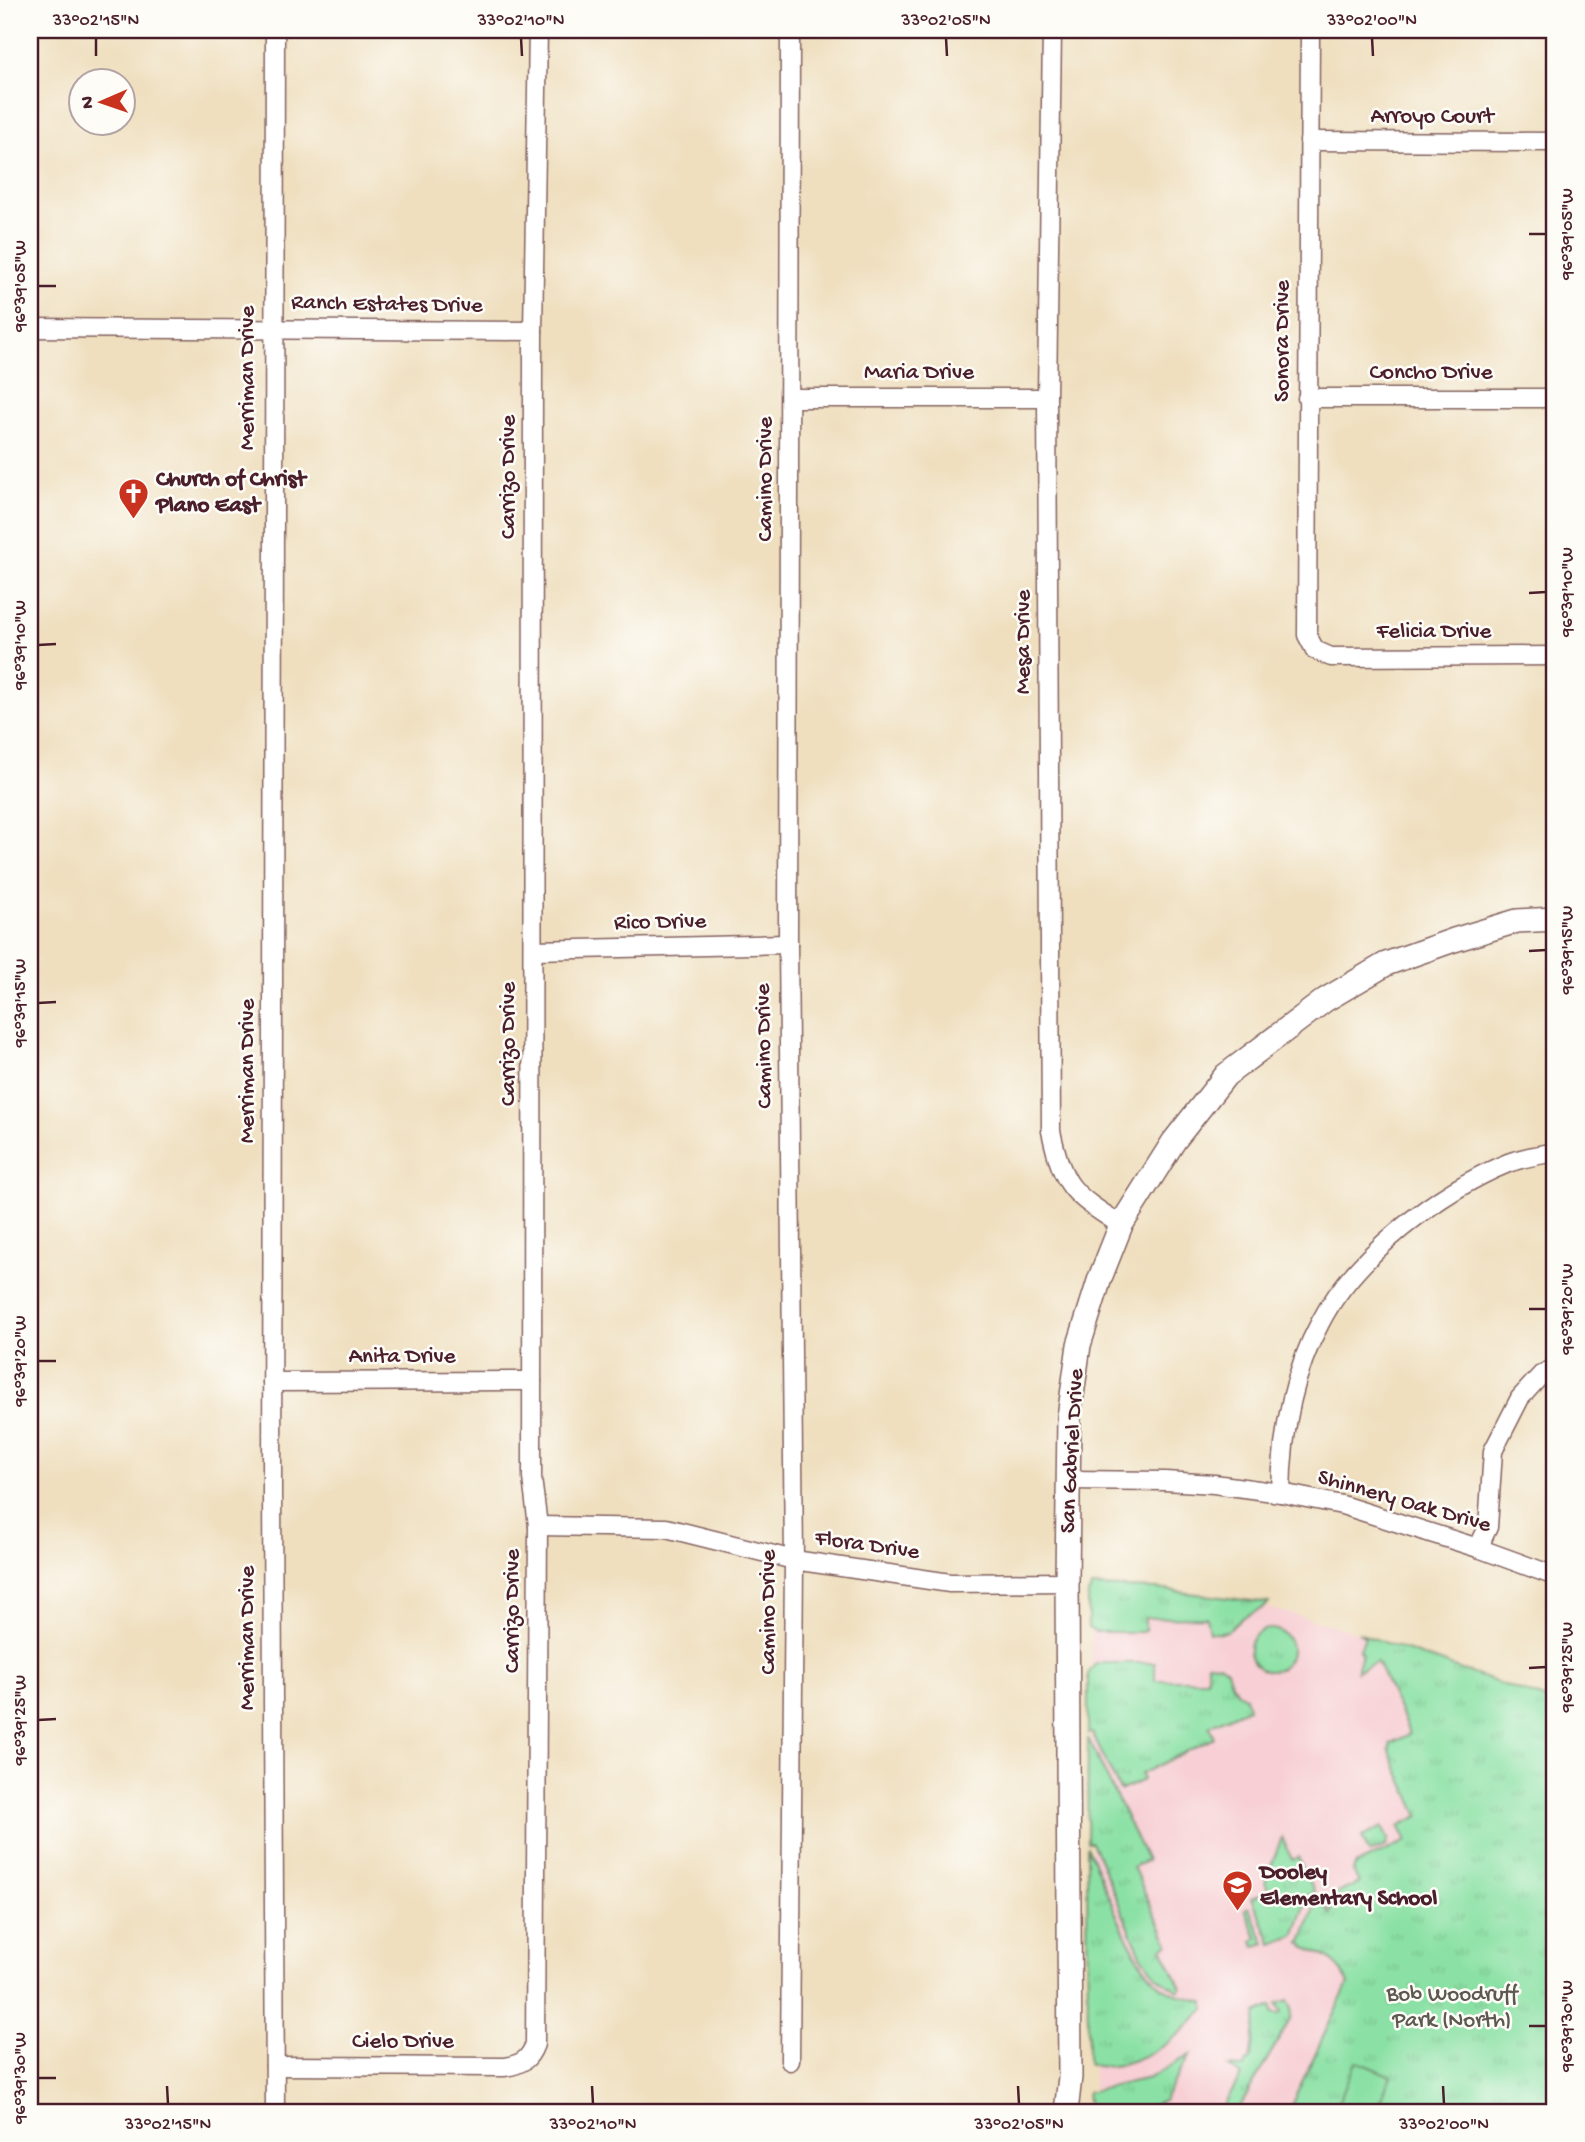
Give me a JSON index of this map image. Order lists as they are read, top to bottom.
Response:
{
  "streets": {
    "street": [
      "Arroyo Court",
      "Ranch Estates Drive",
      "Sonora Drive",
      "Maria Drive",
      "Concho Drive",
      "Merriman Drive",
      "Carrizo Drive",
      "Camino Drive",
      "Felicia Drive",
      "Mesa Drive",
      "Rico Drive",
      "Anita Drive",
      "San Gabriel Drive",
      "Shinnery Oak Drive",
      "Flora Drive",
      "Cielo Drive"
    ]
  },
  "crossings": [
    ["Arroyo Court", "Sonora Drive"],
    ["Ranch Estates Drive", "Merriman Drive"],
    ["Ranch Estates Drive", "Carrizo Drive"],
    ["Sonora Drive", "Concho Drive"],
    ["Sonora Drive", "Felicia Drive"],
    ["Maria Drive", "Camino Drive"],
    ["Maria Drive", "Mesa Drive"],
    ["Merriman Drive", "Anita Drive"],
    ["Merriman Drive", "Cielo Drive"],
    ["Carrizo Drive", "Rico Drive"],
    ["Carrizo Drive", "Anita Drive"],
    ["Carrizo Drive", "Flora Drive"],
    ["Carrizo Drive", "Cielo Drive"],
    ["Camino Drive", "Rico Drive"],
    ["Camino Drive", "Flora Drive"],
    ["Mesa Drive", "San Gabriel Drive"],
    ["San Gabriel Drive", "Shinnery Oak Drive"],
    ["San Gabriel Drive", "Flora Drive"]
  ],
  "parks": ["Bob Woodruff Park (North)"],
  "places": {
    "church": ["Church of Christ Plano East"],
    "school or university": ["Dooley Elementary School"]
  },
  "north": "left",
  "coordinates": [
    "33°02'15\"N",
    "33°02'10\"N",
    "33°02'05\"N",
    "33°02'00\"N",
    "96°39'05\"W",
    "96°39'10\"W",
    "96°39'15\"W",
    "96°39'20\"W",
    "96°39'25\"W",
    "96°39'30\"W"
  ]
}
